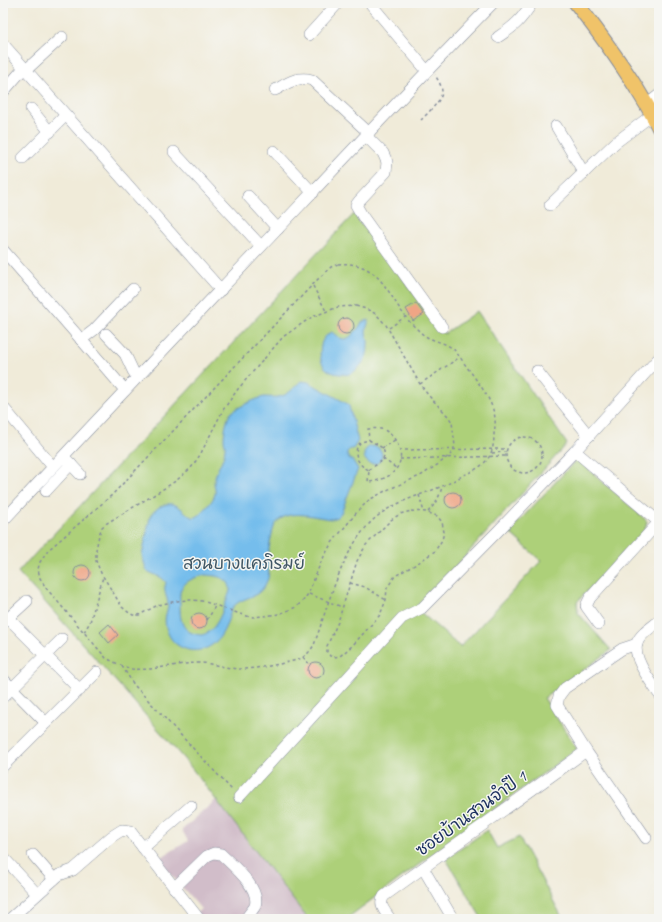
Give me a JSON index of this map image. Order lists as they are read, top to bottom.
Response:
{
  "streets": {
    "street": ["ซอยบ้านสวนจำปี 1"]
  },
  "parks": ["สวนบางแคภิรมย์"]
}
